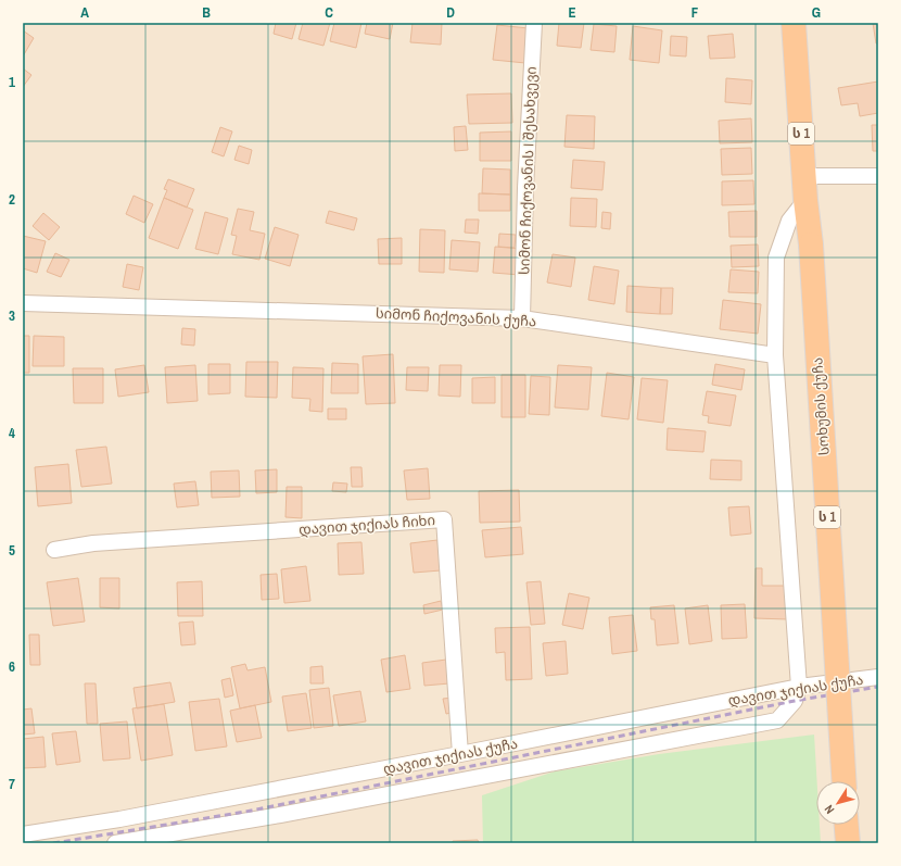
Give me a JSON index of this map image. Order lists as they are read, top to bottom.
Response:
{
  "streets": {
    "highway": ["ს 1", "სოხუმის ქუჩა"],
    "street": [
      "სიმონ ჩიქოვანის I შესახვევი",
      "სიმონ ჩიქოვანის ქუჩა",
      "დავით ჯიქიას ჩიხი",
      "დავით ჯიქიას ქუჩა"
    ]
  },
  "crossings": [
    ["სიმონ ჩიქოვანის I შესახვევი", "სიმონ ჩიქოვანის ქუჩა"],
    ["დავით ჯიქიას ჩიხი", "დავით ჯიქიას ქუჩა"]
  ],
  "north": "bottom left",
  "grid": {
    "columns": [
      "A",
      "B",
      "C",
      "D",
      "E",
      "F",
      "G"
    ],
    "rows": [
      "1",
      "2",
      "3",
      "4",
      "5",
      "6",
      "7"
    ]
  }
}
